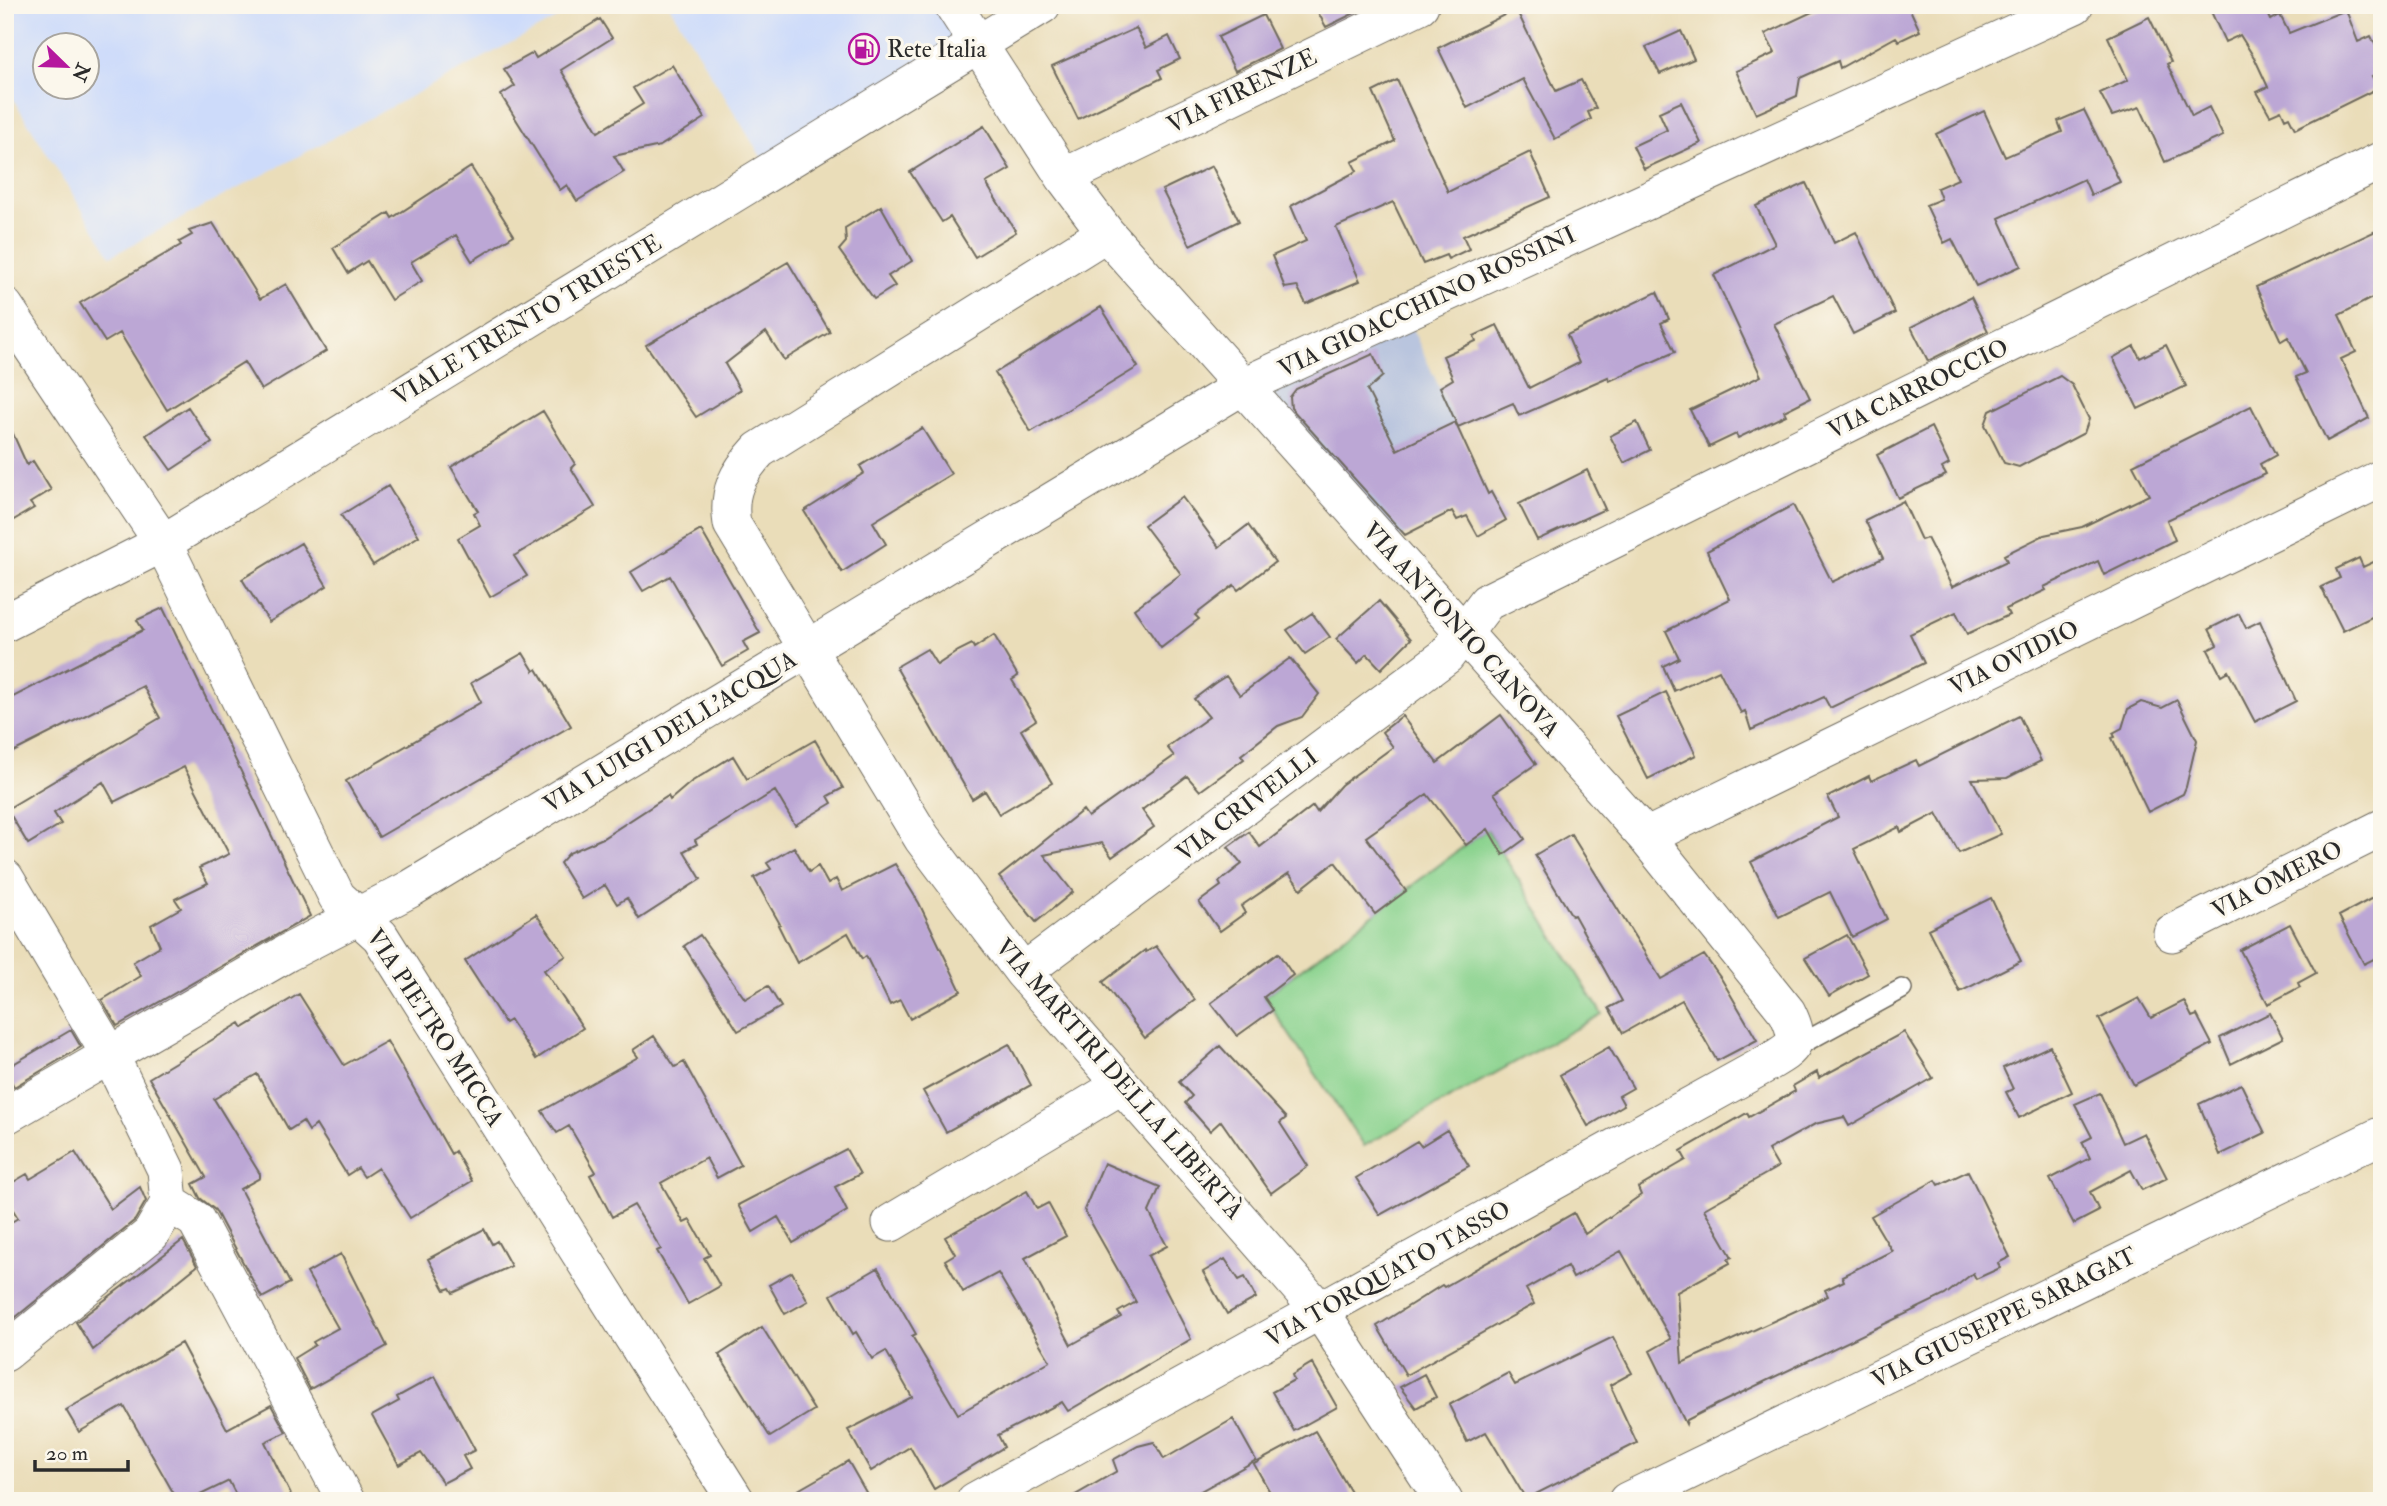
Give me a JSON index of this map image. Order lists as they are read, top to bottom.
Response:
{
  "streets": {
    "street": [
      "VIA FIRENZE",
      "VIA GIOACCHINO ROSSINI",
      "VIALE TRENTO TRIESTE",
      "VIA CARROCCIO",
      "VIA ANTONIO CANOVA",
      "VIA OVIDIO",
      "VIA LUIGI DELL'ACQUA",
      "VIA CRIVELLI",
      "VIA OMERO",
      "VIA PIETRO MICCA",
      "VIA MARTIRI DELLA LIBERTÀ",
      "VIA TORQUATO TASSO",
      "VIA GIUSEPPE SARAGAT"
    ]
  },
  "crossings": [
    ["VIA GIOACCHINO ROSSINI", "VIA ANTONIO CANOVA"],
    ["VIA GIOACCHINO ROSSINI", "VIA LUIGI DELL'ACQUA"],
    ["VIA GIOACCHINO ROSSINI", "VIA MARTIRI DELLA LIBERTÀ"],
    ["VIALE TRENTO TRIESTE", "VIA PIETRO MICCA"],
    ["VIA CARROCCIO", "VIA ANTONIO CANOVA"],
    ["VIA CARROCCIO", "VIA CRIVELLI"],
    ["VIA ANTONIO CANOVA", "VIA OVIDIO"],
    ["VIA ANTONIO CANOVA", "VIA LUIGI DELL'ACQUA"],
    ["VIA ANTONIO CANOVA", "VIA CRIVELLI"],
    ["VIA ANTONIO CANOVA", "VIA TORQUATO TASSO"],
    ["VIA LUIGI DELL'ACQUA", "VIA PIETRO MICCA"],
    ["VIA LUIGI DELL'ACQUA", "VIA MARTIRI DELLA LIBERTÀ"],
    ["VIA CRIVELLI", "VIA MARTIRI DELLA LIBERTÀ"],
    ["VIA MARTIRI DELLA LIBERTÀ", "VIA TORQUATO TASSO"]
  ],
  "places": {
    "fuel station": ["Rete Italia"]
  },
  "scale_bar": "20 m",
  "north": "bottom right"
}
